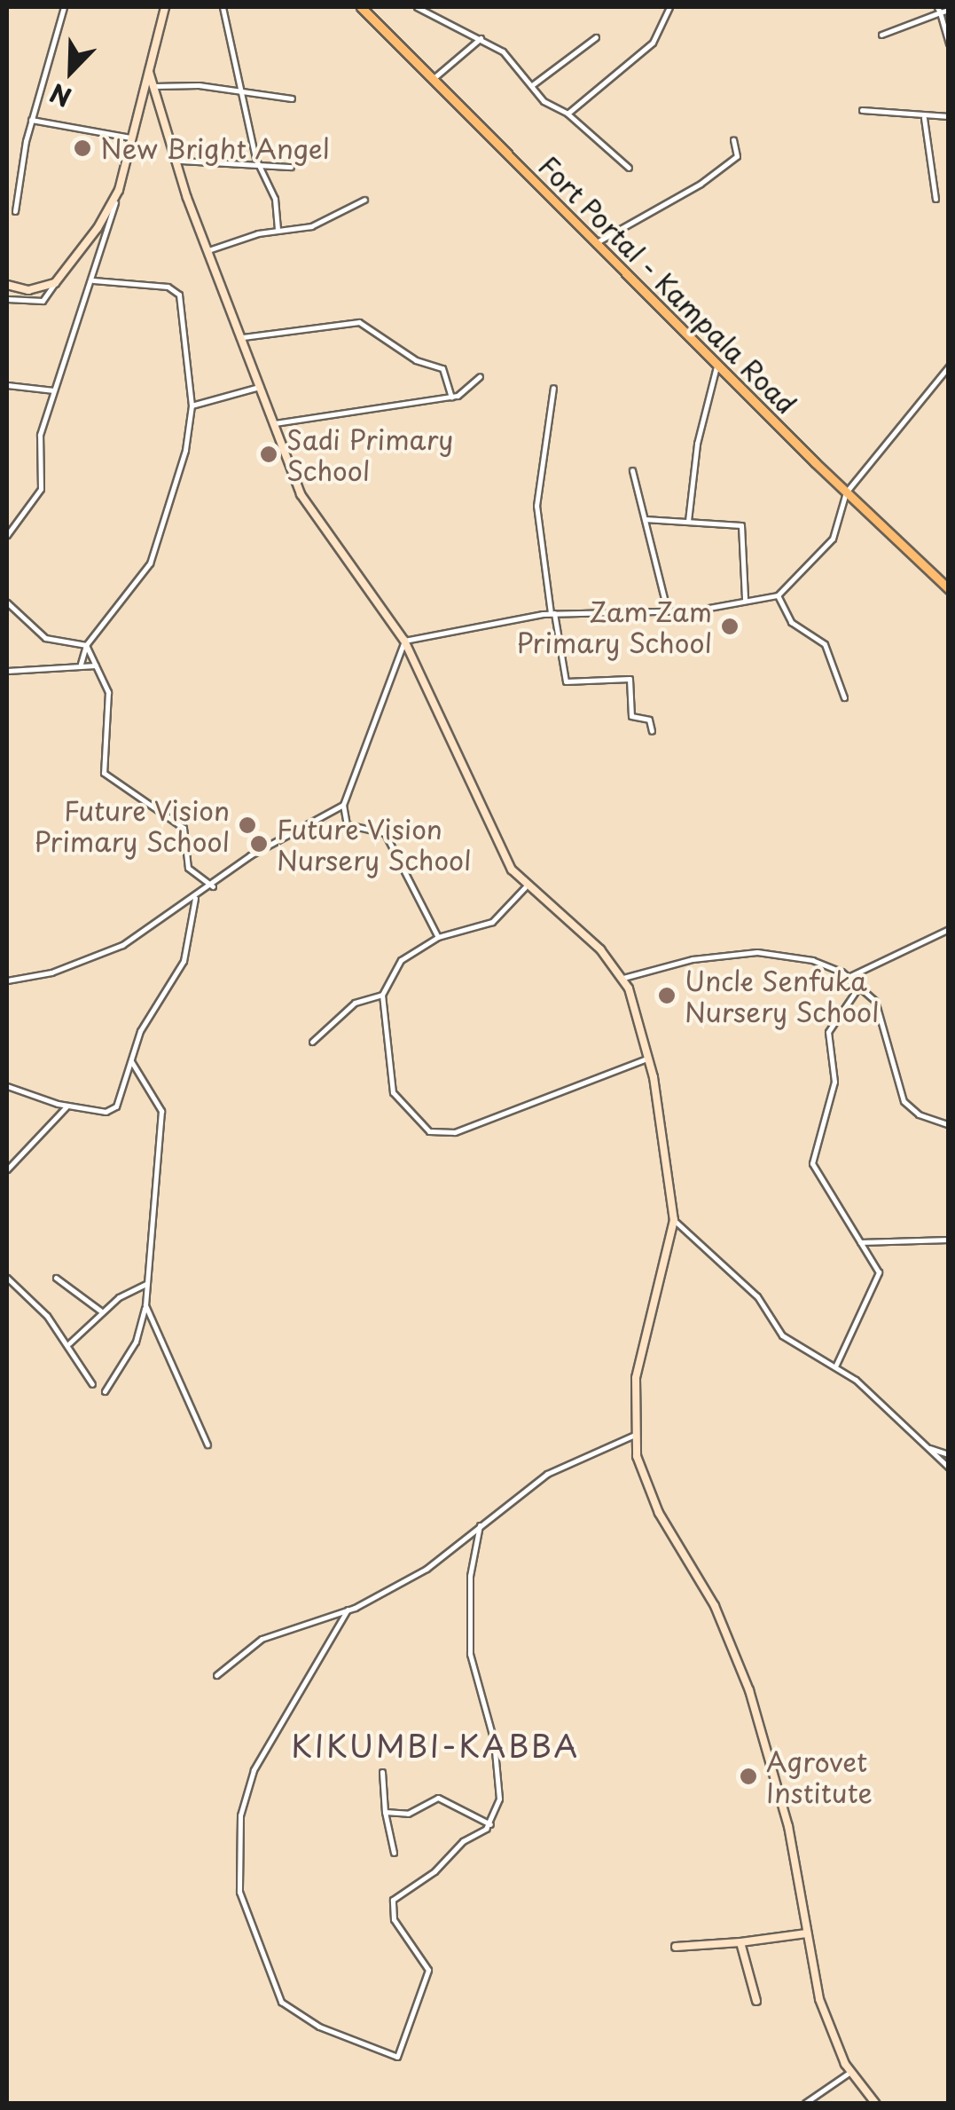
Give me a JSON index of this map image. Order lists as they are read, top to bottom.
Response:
{
  "streets": {
    "main road": ["Fort Portal - Kampala Road"]
  },
  "districts": ["KIKUMBI-KABBA"],
  "places": [
    "New Bright Angel",
    "Sadi Primary School",
    "Zam Zam Primary School",
    "Future Vision Primary School",
    "Future Vision Nursery School",
    "Uncle Senfuka Nursery School",
    "Agrovet Institute"
  ],
  "north": "bottom left"
}
